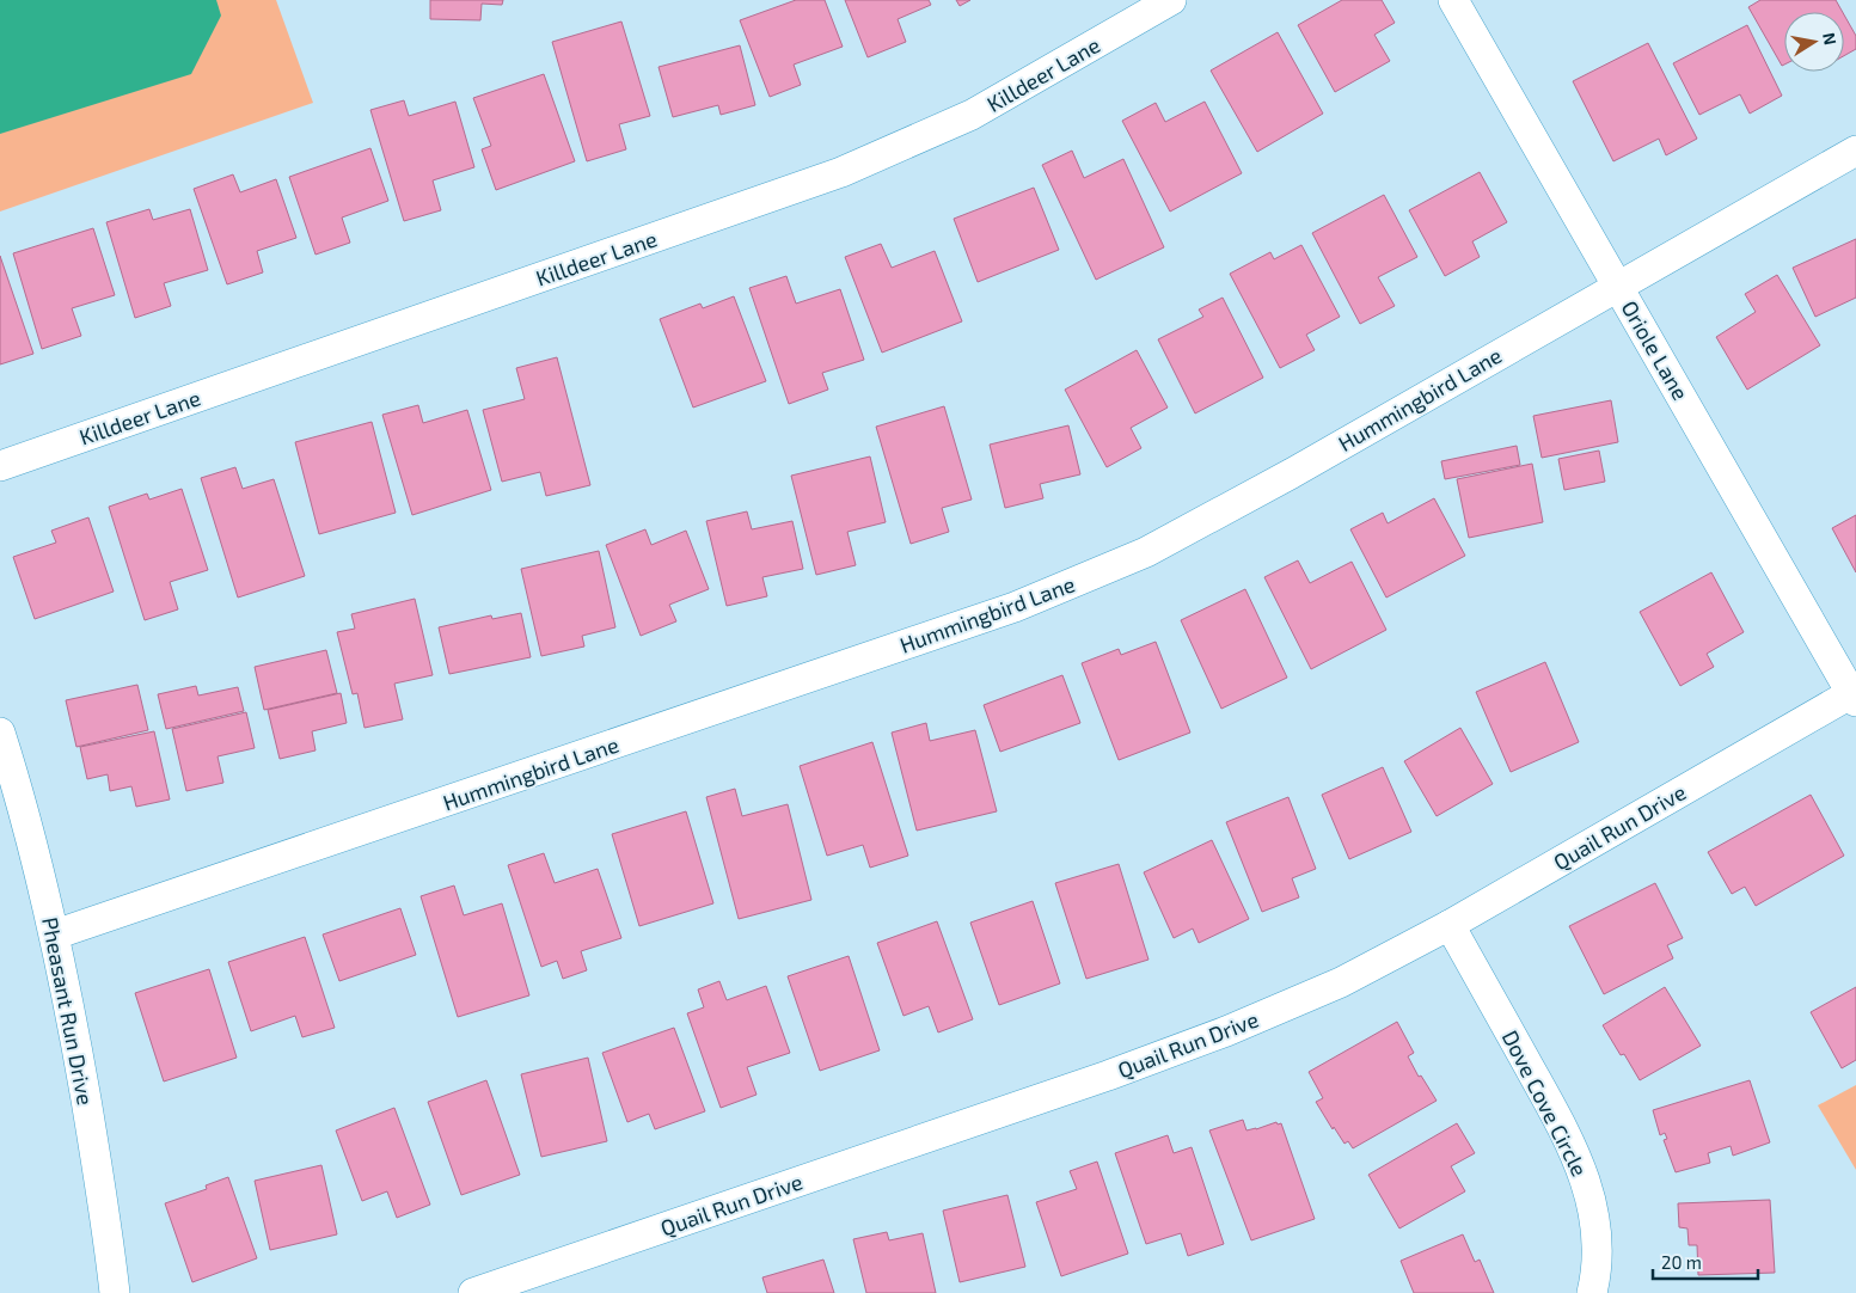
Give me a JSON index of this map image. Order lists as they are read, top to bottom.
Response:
{
  "streets": {
    "street": [
      "Killdeer Lane",
      "Oriole Lane",
      "Hummingbird Lane",
      "Quail Run Drive",
      "Pheasant Run Drive",
      "Dove Cove Circle"
    ]
  },
  "crossings": [
    ["Oriole Lane", "Hummingbird Lane"],
    ["Oriole Lane", "Quail Run Drive"],
    ["Hummingbird Lane", "Pheasant Run Drive"],
    ["Quail Run Drive", "Dove Cove Circle"]
  ],
  "scale_bar": "20 m",
  "north": "right"
}
